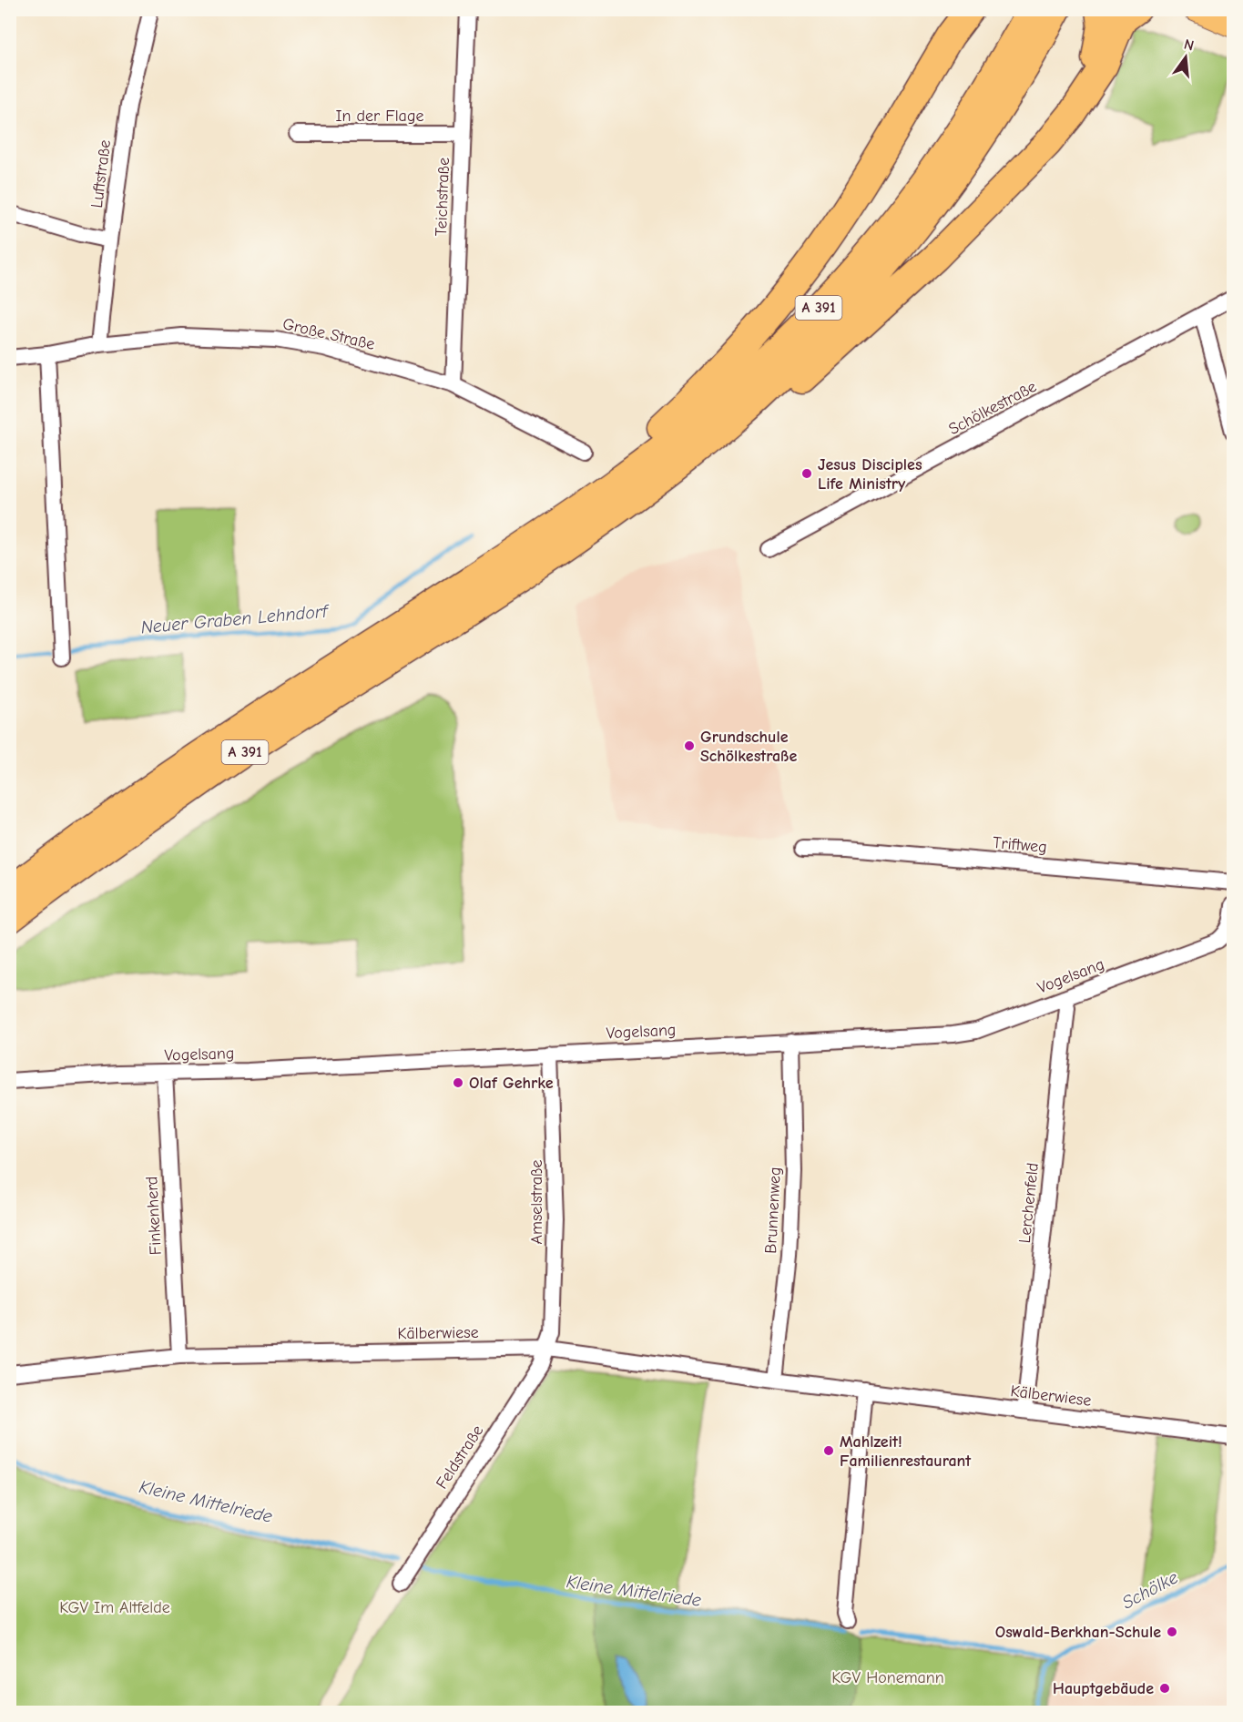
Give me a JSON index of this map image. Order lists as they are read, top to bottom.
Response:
{
  "streets": {
    "highway": ["A 391"],
    "street": [
      "In der Flage",
      "Luftstraße",
      "Teichstraße",
      "Große Straße",
      "Schölkestraße",
      "Triftweg",
      "Vogelsang",
      "Amselstraße",
      "Lerchenfeld",
      "Brunnenweg",
      "Finkenherd",
      "Kälberwiese",
      "Feldstraße"
    ]
  },
  "crossings": [
    ["In der Flage", "Teichstraße"],
    ["Luftstraße", "Große Straße"],
    ["Teichstraße", "Große Straße"],
    ["Vogelsang", "Amselstraße"],
    ["Vogelsang", "Lerchenfeld"],
    ["Vogelsang", "Brunnenweg"],
    ["Vogelsang", "Finkenherd"],
    ["Amselstraße", "Kälberwiese"],
    ["Amselstraße", "Feldstraße"],
    ["Lerchenfeld", "Kälberwiese"],
    ["Brunnenweg", "Kälberwiese"],
    ["Finkenherd", "Kälberwiese"],
    ["Kälberwiese", "Feldstraße"]
  ],
  "water": ["Neuer Graben Lehndorf", "Kleine Mittelriede", "Schölke"],
  "parks": ["KGV Im Altfelde", "KGV Honemann"],
  "places": [
    "Jesus Disciples Life Ministry",
    "Grundschule Schölkestraße",
    "Olaf Gehrke",
    "Mahlzeit! Familienrestaurant",
    "Oswald-Berkhan-Schule",
    "Hauptgebäude"
  ],
  "north": "top"
}
